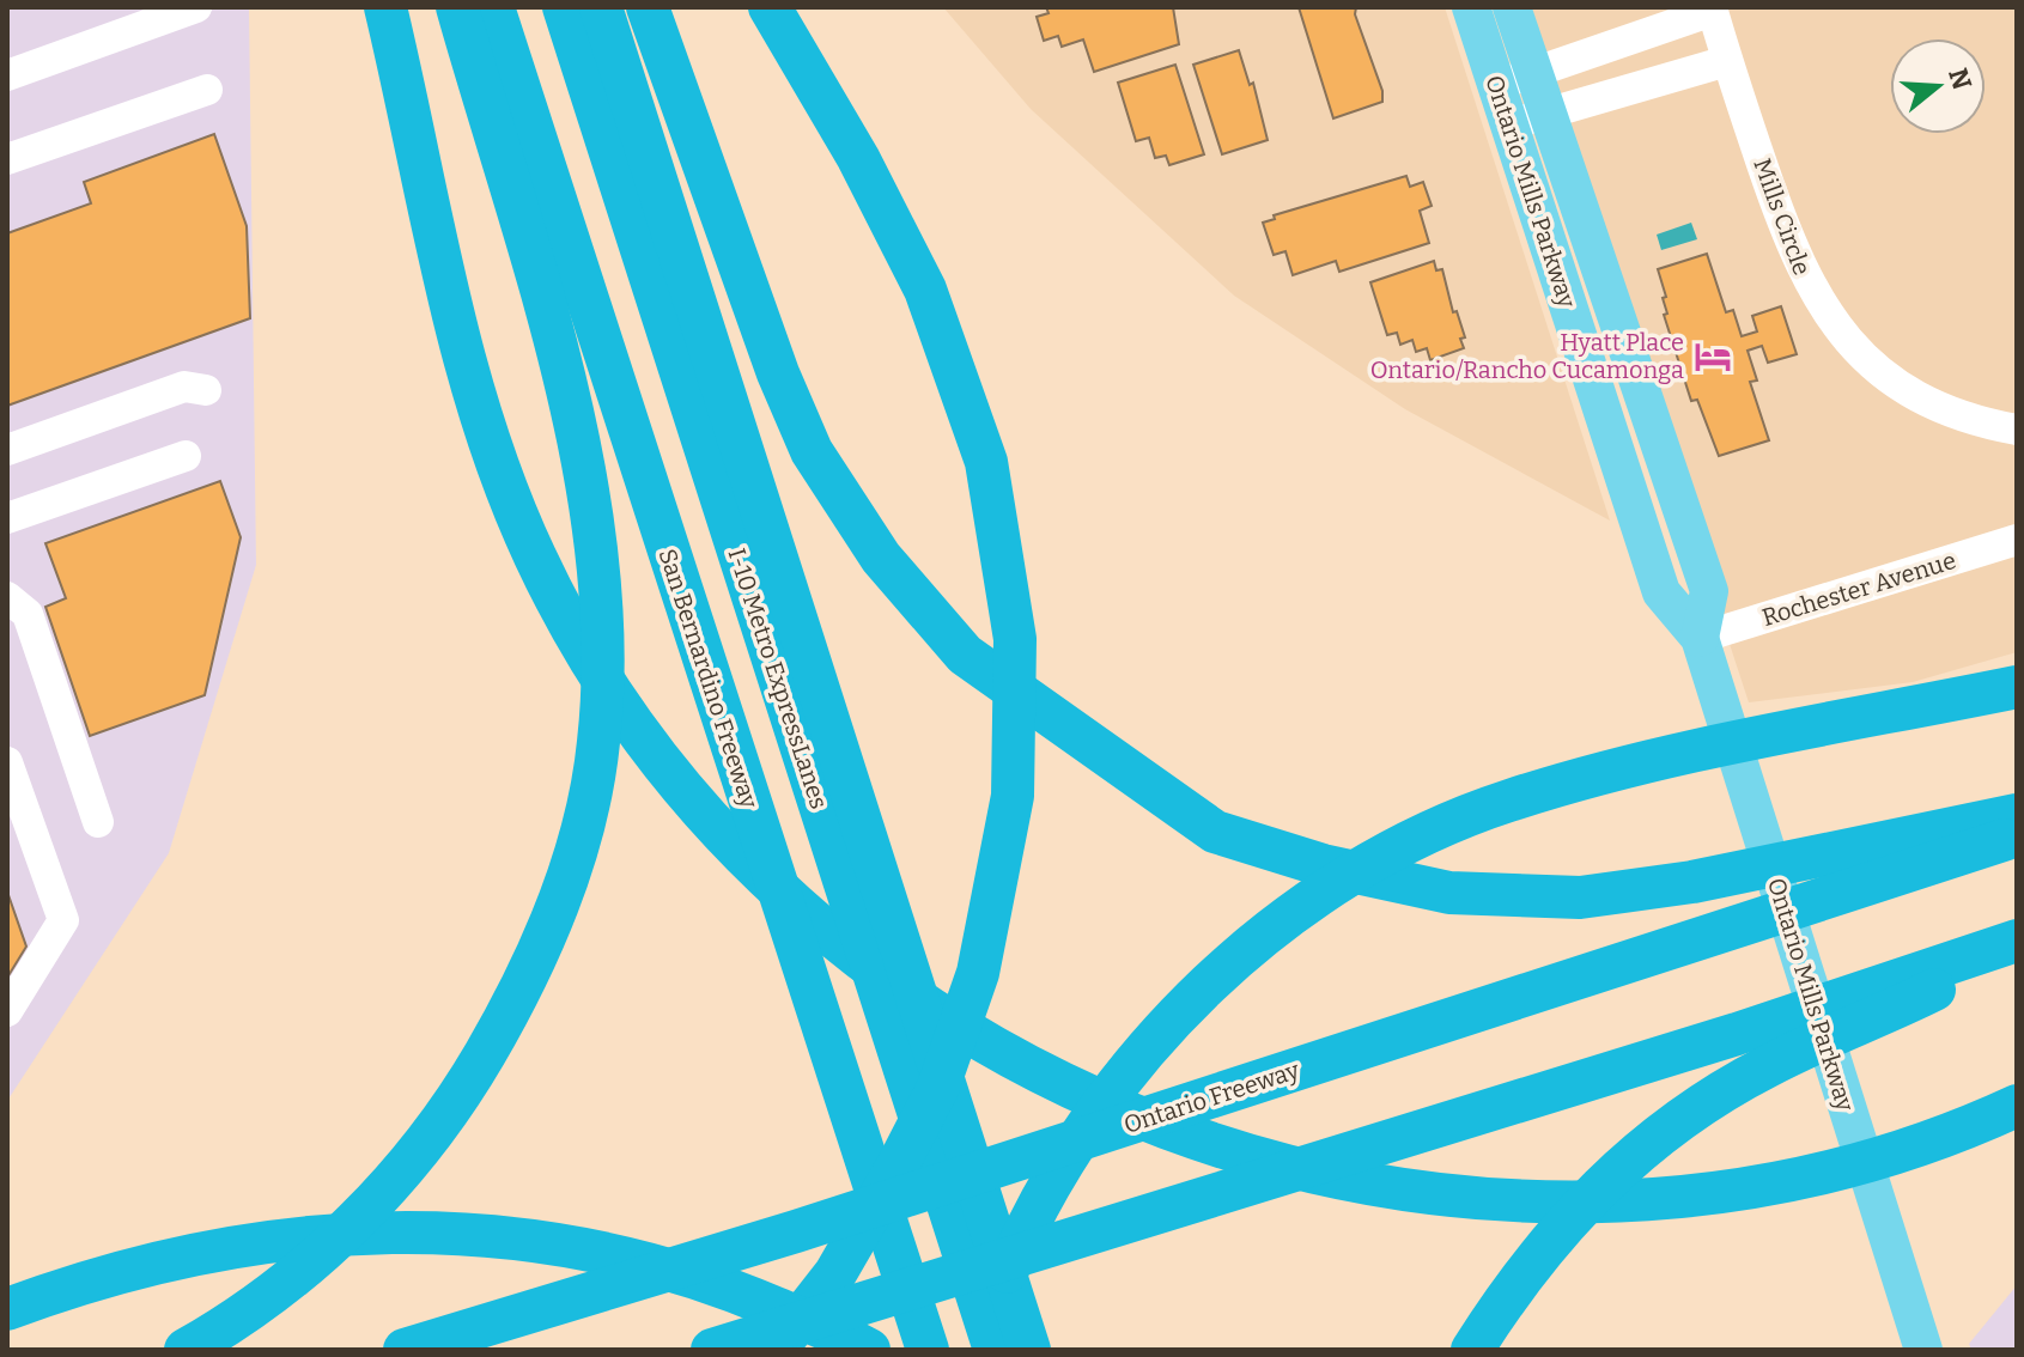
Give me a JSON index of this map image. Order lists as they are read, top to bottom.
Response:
{
  "streets": {
    "highway": ["San Bernardino Freeway", "I-10 Metro ExpressLanes", "Ontario Freeway"],
    "main road": ["Ontario Mills Parkway"],
    "street": ["Mills Circle", "Rochester Avenue"]
  },
  "crossings": [
    ["Ontario Mills Parkway", "Rochester Avenue"]
  ],
  "places": {
    "hotel": ["Hyatt Place Ontario/Rancho Cucamonga"]
  },
  "north": "right"
}
